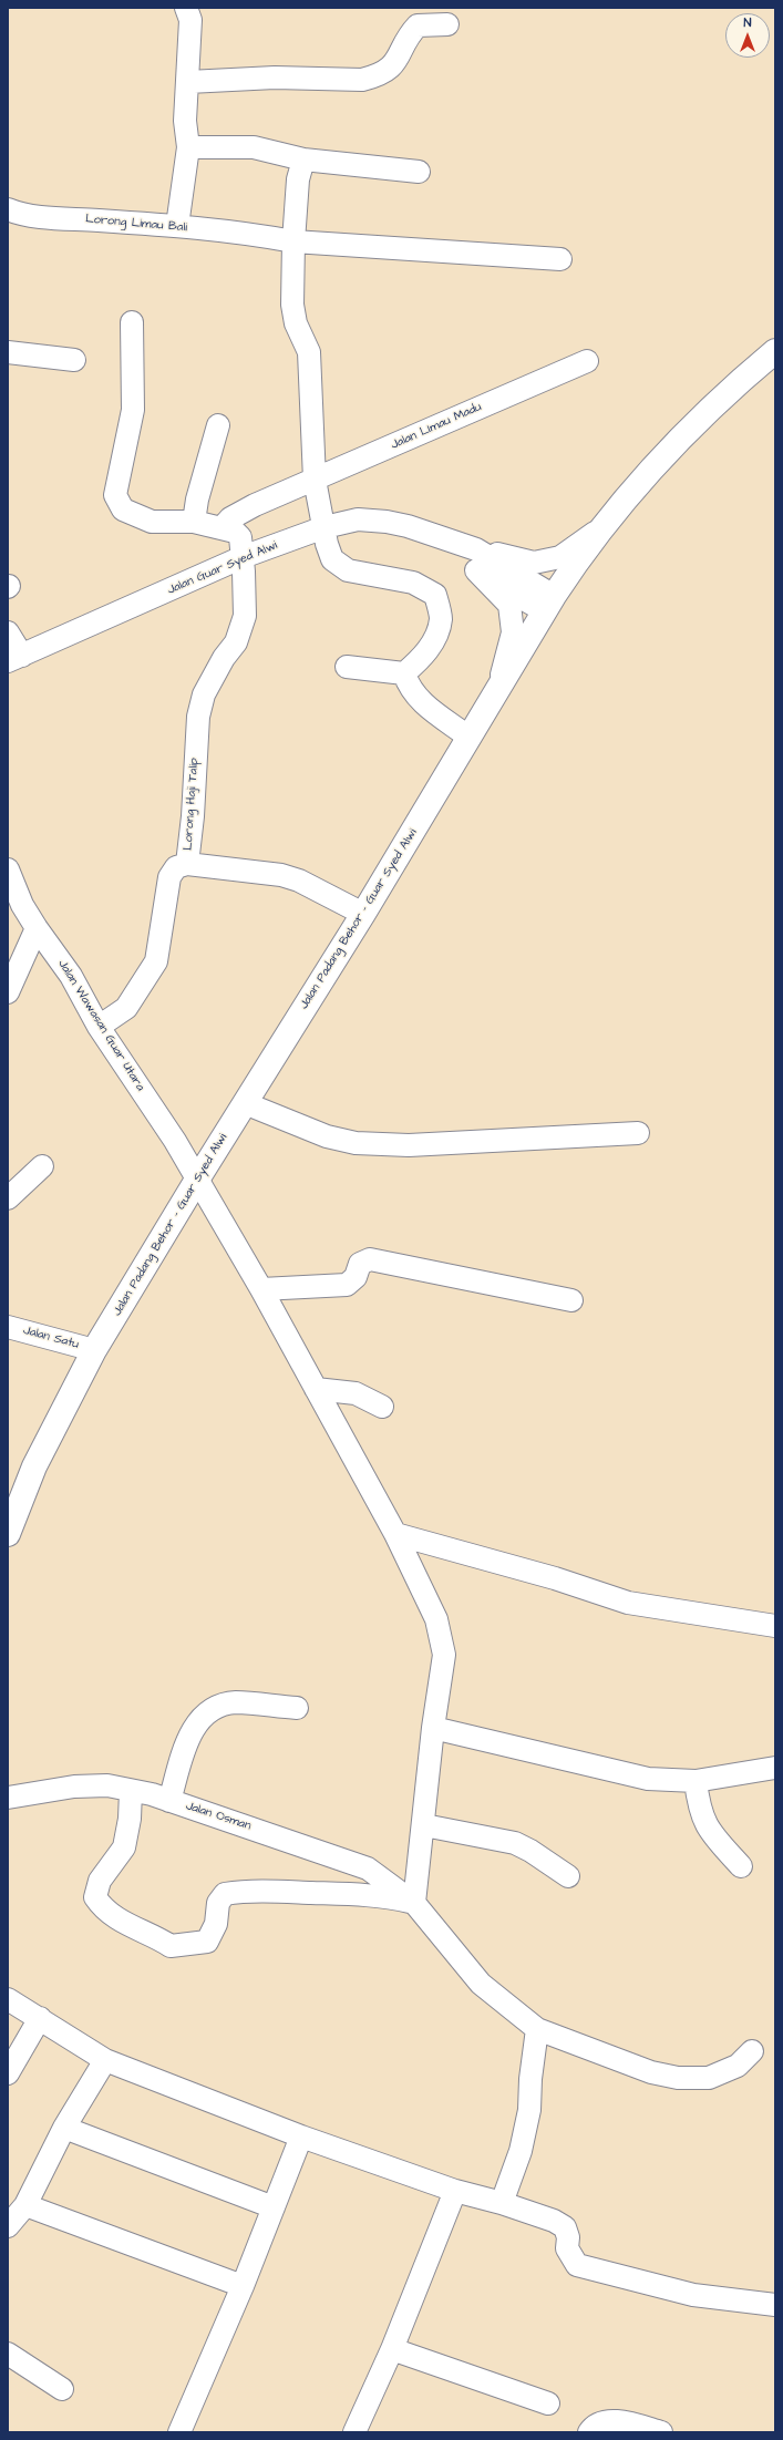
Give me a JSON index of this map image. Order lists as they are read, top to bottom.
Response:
{
  "streets": {
    "main road": ["Jalan Padang Behor - Guar Syed Alwi"],
    "street": [
      "Lorong Limau Bali",
      "Jalan LImau Madu",
      "Jalan Guar Syed Alwi",
      "Lorong Haji Talip",
      "Jalan Wawasan Guar Utara",
      "Jalan Satu",
      "Jalan Osman"
    ]
  },
  "crossings": [
    ["Jalan LImau Madu", "Lorong Haji Talip"],
    ["Jalan Guar Syed Alwi", "Lorong Haji Talip"],
    ["Jalan Guar Syed Alwi", "Jalan Padang Behor - Guar Syed Alwi"],
    ["Lorong Haji Talip", "Jalan Wawasan Guar Utara"],
    ["Jalan Padang Behor - Guar Syed Alwi", "Jalan Wawasan Guar Utara"],
    ["Jalan Padang Behor - Guar Syed Alwi", "Jalan Satu"],
    ["Jalan Wawasan Guar Utara", "Jalan Osman"]
  ],
  "north": "top"
}
